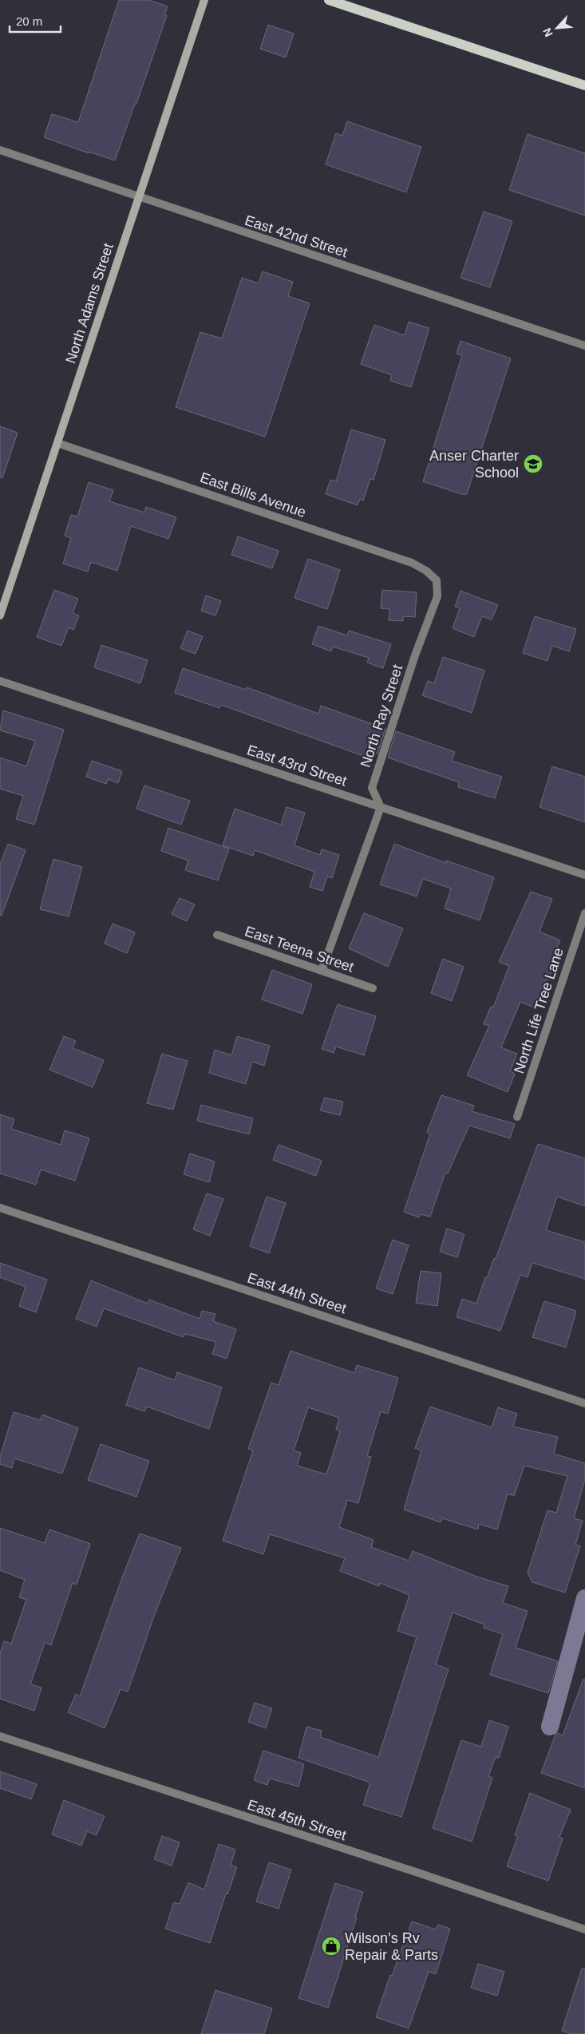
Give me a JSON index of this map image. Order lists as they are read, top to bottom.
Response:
{
  "streets": {
    "street": [
      "East 42nd Street",
      "North Adams Street",
      "East Bills Avenue",
      "North Ray Street",
      "East 43rd Street",
      "East Teena Street",
      "North Life Tree Lane",
      "East 44th Street",
      "East 45th Street"
    ]
  },
  "crossings": [
    ["East 42nd Street", "North Adams Street"],
    ["North Adams Street", "East Bills Avenue"],
    ["East Bills Avenue", "North Ray Street"],
    ["North Ray Street", "East 43rd Street"]
  ],
  "places": {
    "school or university": ["Anser Charter School"],
    "shop": ["Wilson’s Rv Repair & Parts"]
  },
  "scale_bar": "20 m",
  "north": "bottom left"
}
